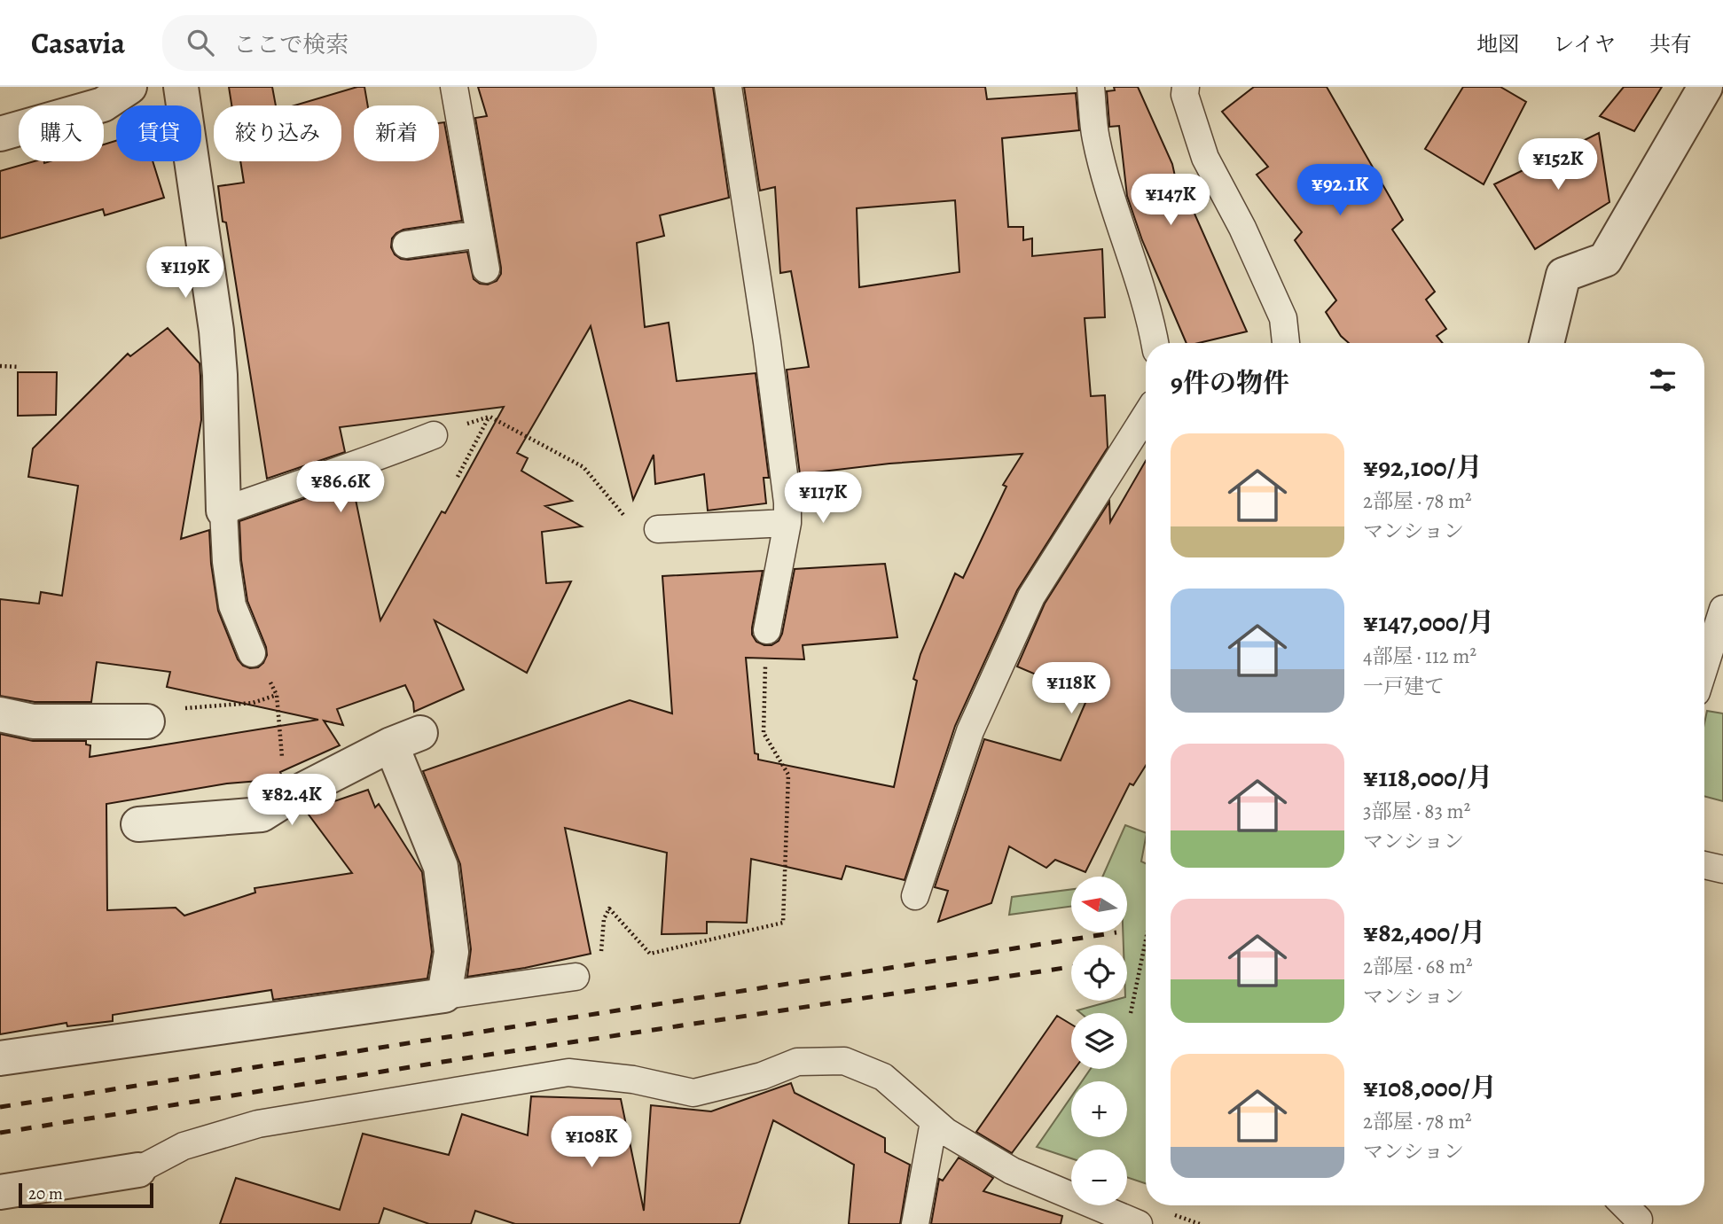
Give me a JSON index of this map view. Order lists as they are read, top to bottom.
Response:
{
  "scale_bar": "20 m",
  "north": "left",
  "page": {
    "header": "Casavia",
    "search": "ここで検索",
    "nav": ["地図", "レイヤ", "共有"],
    "chip": [
      "購入",
      "賃貸",
      "絞り込み",
      "新着"
    ],
    "price": [
      "¥152K",
      "¥92.1K",
      "¥147K",
      "¥119K",
      "¥86.6K",
      "¥117K",
      "¥118K",
      "¥82.4K",
      "¥108K"
    ],
    "heading": "9件の物件",
    "list": [
      {
        "name": "¥92,100/月",
        "note": "2部屋 · 78 m² · マンション"
      },
      {
        "name": "¥147,000/月",
        "note": "4部屋 · 112 m² · 一戸建て"
      },
      {
        "name": "¥118,000/月",
        "note": "3部屋 · 83 m² · マンション"
      },
      {
        "name": "¥82,400/月",
        "note": "2部屋 · 68 m² · マンション"
      },
      {
        "name": "¥108,000/月",
        "note": "2部屋 · 78 m² · マンション"
      }
    ],
    "map_buttons": ["+", "−"],
    "scale": "20 m"
  }
}
